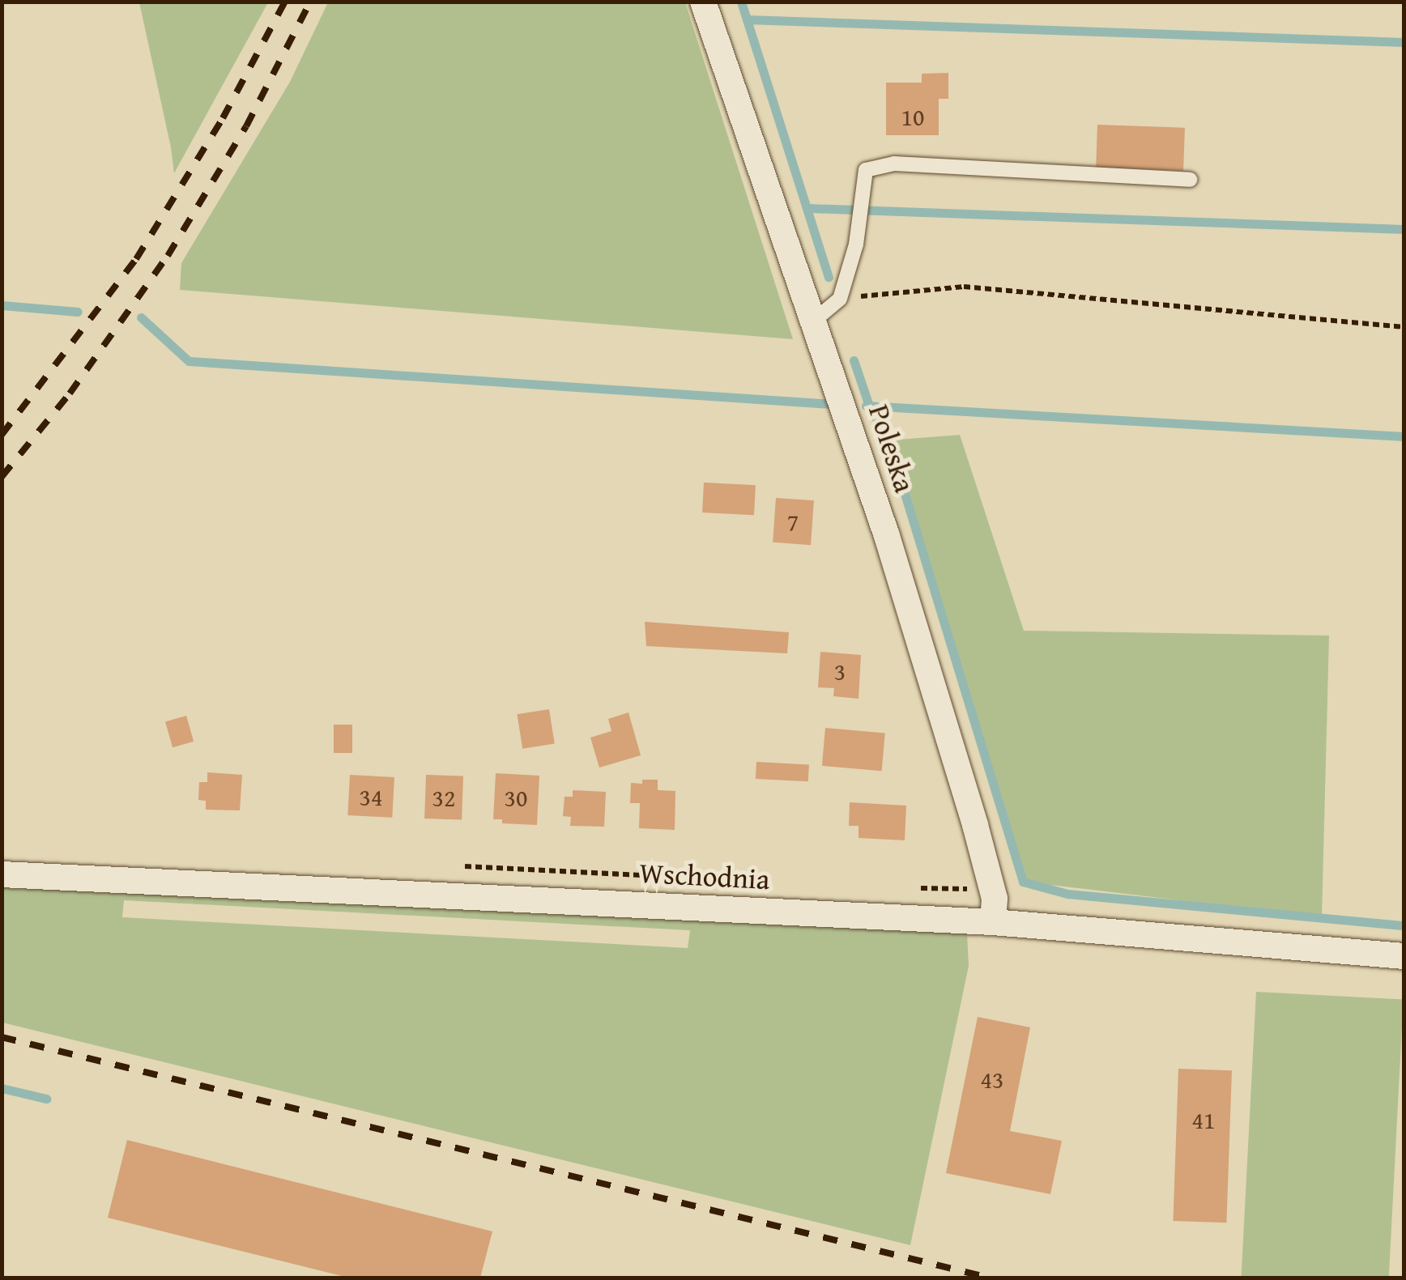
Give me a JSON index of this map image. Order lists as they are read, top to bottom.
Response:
{
  "streets": {
    "street": ["Poleska", "Wschodnia"]
  },
  "crossings": [
    ["Poleska", "Wschodnia"]
  ],
  "house_numbers": [
    "10",
    "7",
    "3",
    "34",
    "32",
    "30",
    "43",
    "41"
  ]
}
